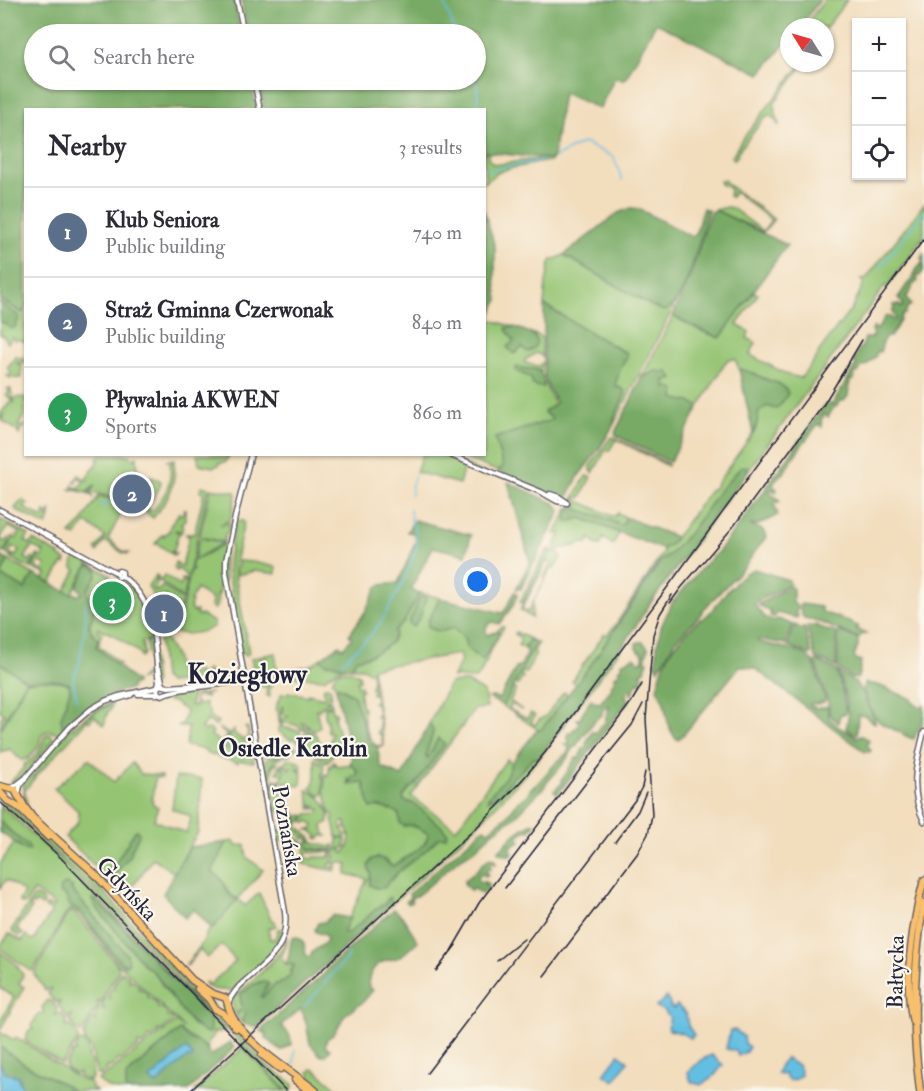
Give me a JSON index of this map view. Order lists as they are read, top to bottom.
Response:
{
  "streets": {
    "main road": ["Gdyńska", "Bałtycka"],
    "street": ["Poznańska"]
  },
  "crossings": [
    ["Poznańska", "Gdyńska"]
  ],
  "districts": ["Koziegłowy", "Osiedle Karolin"],
  "north": "top left",
  "page": {
    "map_buttons": ["+", "−"],
    "search": "Search here",
    "heading": ["Nearby", "3 results"],
    "list": [
      {
        "mark": "1",
        "name": "Klub Seniora",
        "note": "Public building",
        "value": "740 m"
      },
      {
        "mark": "2",
        "name": "Straż Gminna Czerwonak",
        "note": "Public building",
        "value": "840 m"
      },
      {
        "mark": "3",
        "name": "Pływalnia AKWEN",
        "note": "Sports",
        "value": "860 m"
      }
    ],
    "pins": ["2", "3", "1"]
  }
}
